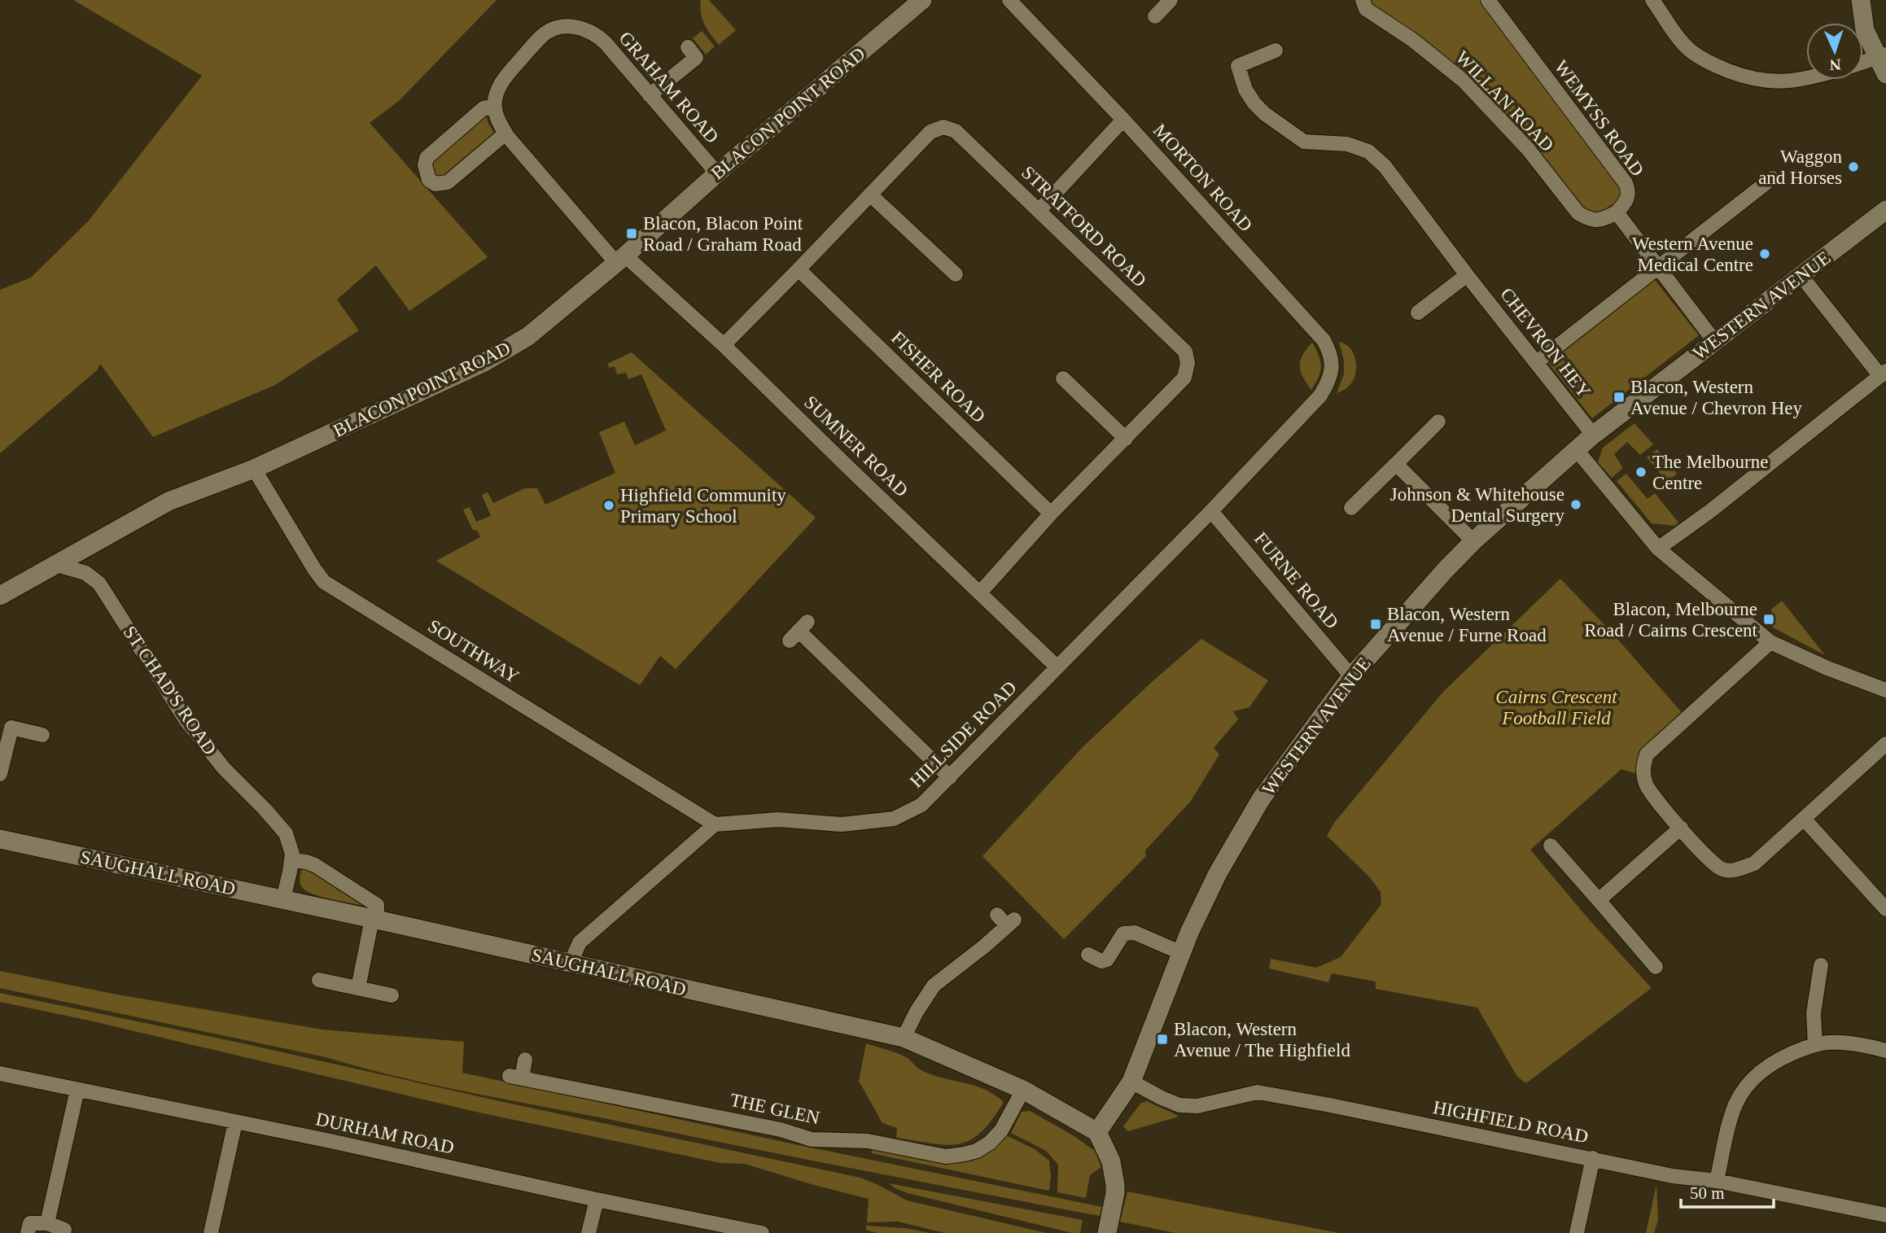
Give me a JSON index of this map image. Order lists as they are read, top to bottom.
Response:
{
  "streets": {
    "street": [
      "GRAHAM ROAD",
      "WILLAN ROAD",
      "BLACON POINT ROAD",
      "WEMYSS ROAD",
      "MORTON ROAD",
      "STRATFORD ROAD",
      "WESTERN AVENUE",
      "CHEVRON HEY",
      "FISHER ROAD",
      "SUMNER ROAD",
      "FURNE ROAD",
      "SOUTHWAY",
      "ST CHAD'S ROAD",
      "HILLSIDE ROAD",
      "SAUGHALL ROAD",
      "THE GLEN",
      "HIGHFIELD ROAD",
      "DURHAM ROAD"
    ]
  },
  "crossings": [
    ["GRAHAM ROAD", "BLACON POINT ROAD"],
    ["WILLAN ROAD", "WEMYSS ROAD"],
    ["BLACON POINT ROAD", "SUMNER ROAD"],
    ["BLACON POINT ROAD", "SOUTHWAY"],
    ["BLACON POINT ROAD", "ST CHAD'S ROAD"],
    ["MORTON ROAD", "HILLSIDE ROAD"],
    ["STRATFORD ROAD", "FISHER ROAD"],
    ["STRATFORD ROAD", "SUMNER ROAD"],
    ["WESTERN AVENUE", "CHEVRON HEY"],
    ["WESTERN AVENUE", "FURNE ROAD"],
    ["WESTERN AVENUE", "SAUGHALL ROAD"],
    ["WESTERN AVENUE", "HIGHFIELD ROAD"],
    ["SUMNER ROAD", "HILLSIDE ROAD"],
    ["FURNE ROAD", "HILLSIDE ROAD"],
    ["SOUTHWAY", "HILLSIDE ROAD"],
    ["ST CHAD'S ROAD", "SAUGHALL ROAD"],
    ["SAUGHALL ROAD", "THE GLEN"]
  ],
  "parks": ["Cairns Crescent Football Field"],
  "places": {
    "other": [
      "Waggon and Horses",
      "Western Avenue Medical Centre",
      "The Melbourne Centre",
      "Johnson & Whitehouse Dental Surgery",
      "Highfield Community Primary School"
    ],
    "transit": [
      "Blacon, Blacon Point Road / Graham Road",
      "Blacon, Western Avenue / Chevron Hey",
      "Blacon, Melbourne Road / Cairns Crescent",
      "Blacon, Western Avenue / Furne Road",
      "Blacon, Western Avenue / The Highfield"
    ]
  },
  "scale_bar": "50 m",
  "north": "bottom"
}
